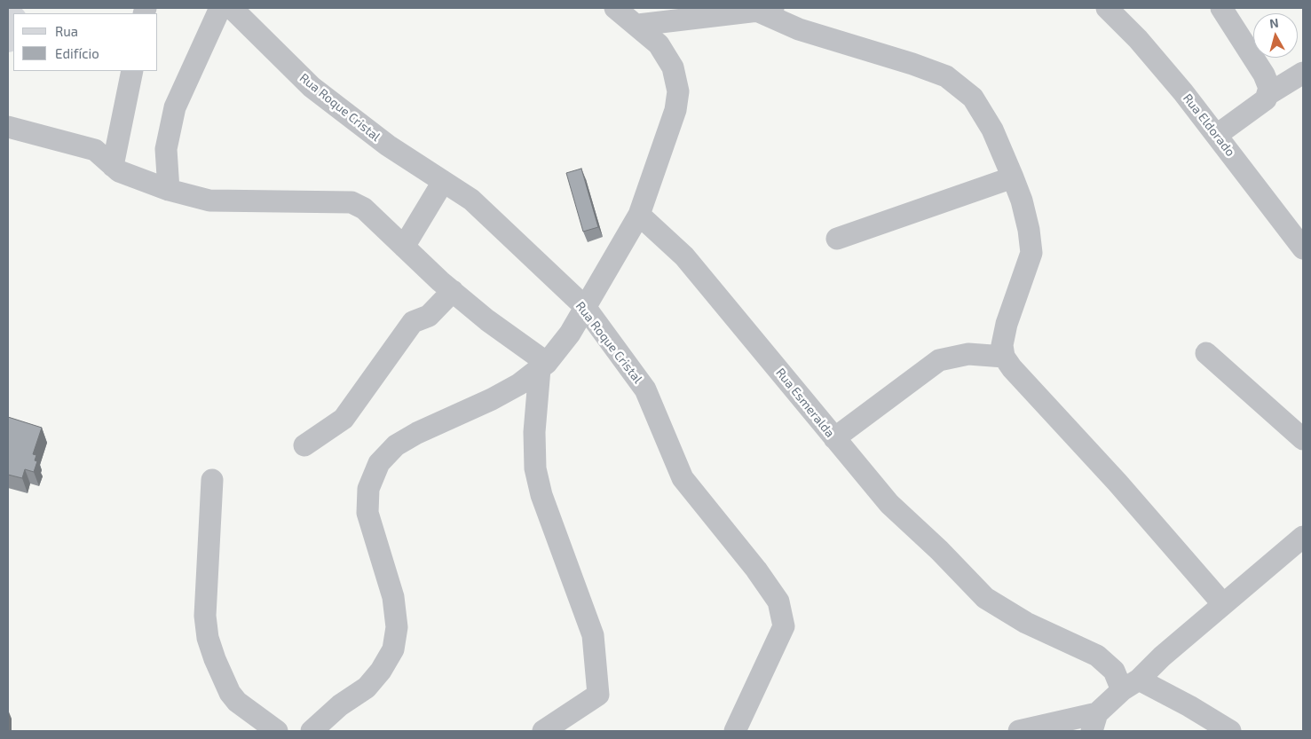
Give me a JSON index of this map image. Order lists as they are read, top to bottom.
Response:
{
  "streets": {
    "street": ["Rua Roque Cristal", "Rua Eldorado", "Rua Esmeralda"]
  },
  "legend": ["Rua", "Edifício"],
  "north": "top"
}
